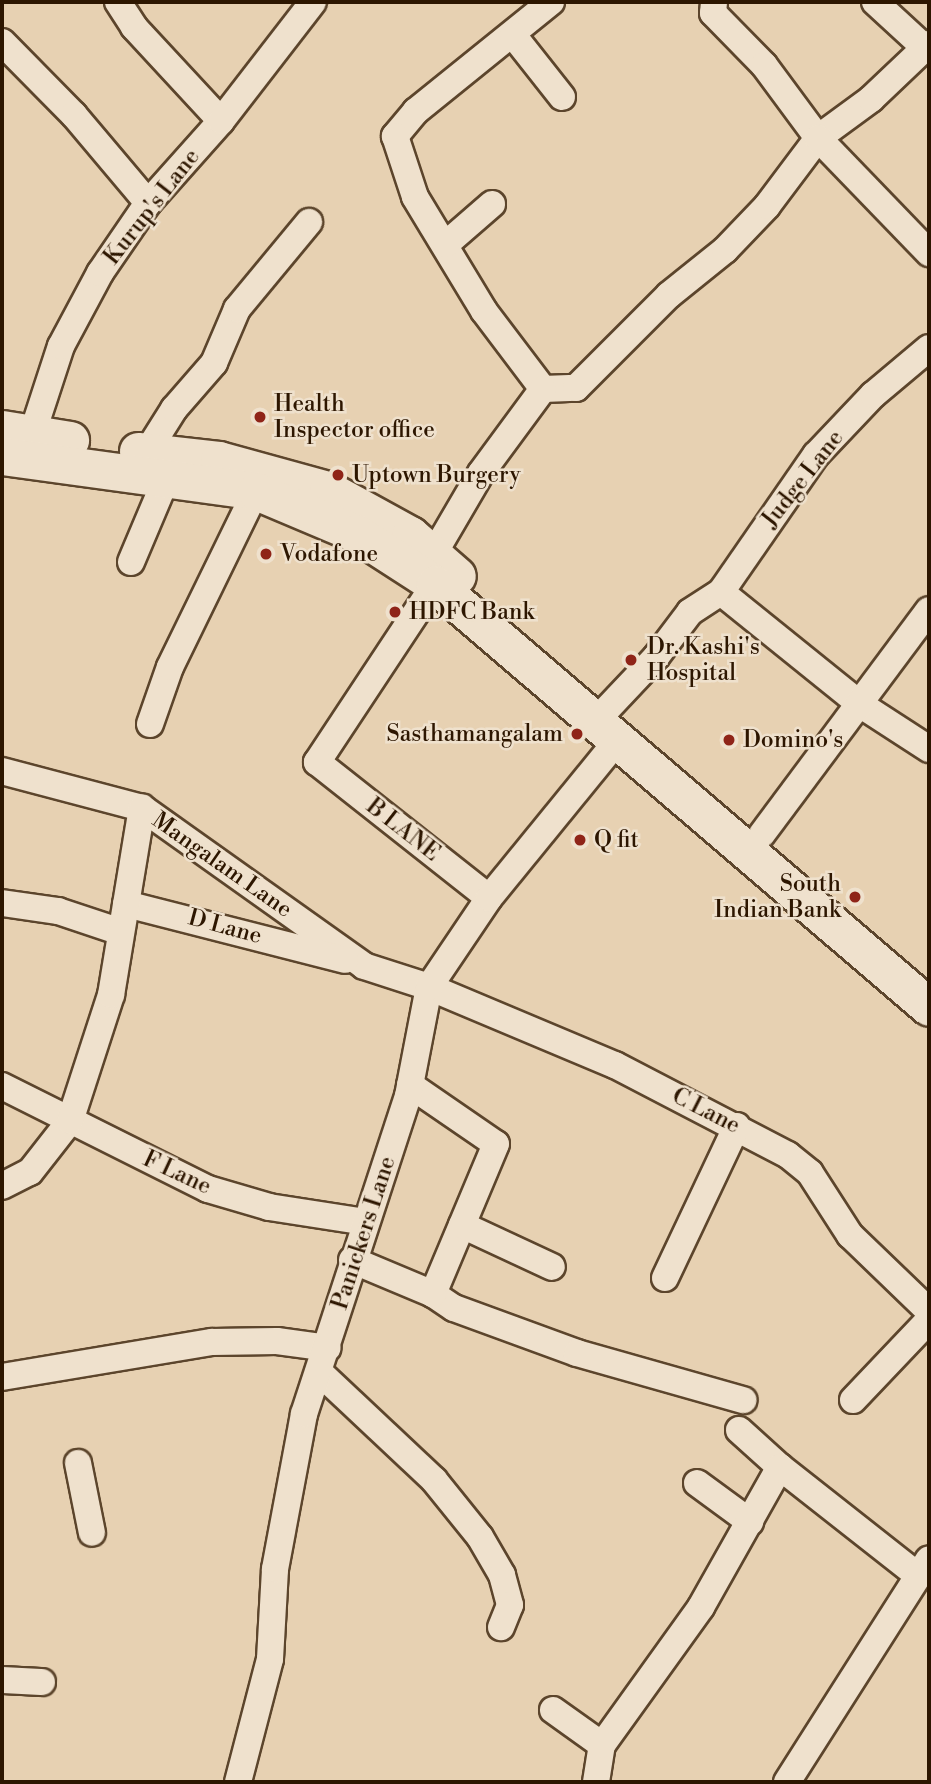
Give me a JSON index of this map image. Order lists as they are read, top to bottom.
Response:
{
  "streets": {
    "street": [
      "Kurup's Lane",
      "Judge Lane",
      "B LANE",
      "Mangalam Lane",
      "D Lane",
      "C Lane",
      "F Lane",
      "Panickers Lane"
    ]
  },
  "crossings": [
    ["Judge Lane", "Panickers Lane"],
    ["B LANE", "Panickers Lane"],
    ["Mangalam Lane", "D Lane"],
    ["Mangalam Lane", "C Lane"],
    ["Mangalam Lane", "Panickers Lane"],
    ["C Lane", "Panickers Lane"],
    ["F Lane", "Panickers Lane"]
  ],
  "places": [
    "Health Inspector office",
    "Uptown Burgery",
    "Vodafone",
    "HDFC Bank",
    "Dr. Kashi's Hospital",
    "Sasthamangalam",
    "Domino's",
    "Q fit",
    "South Indian Bank"
  ]
}
